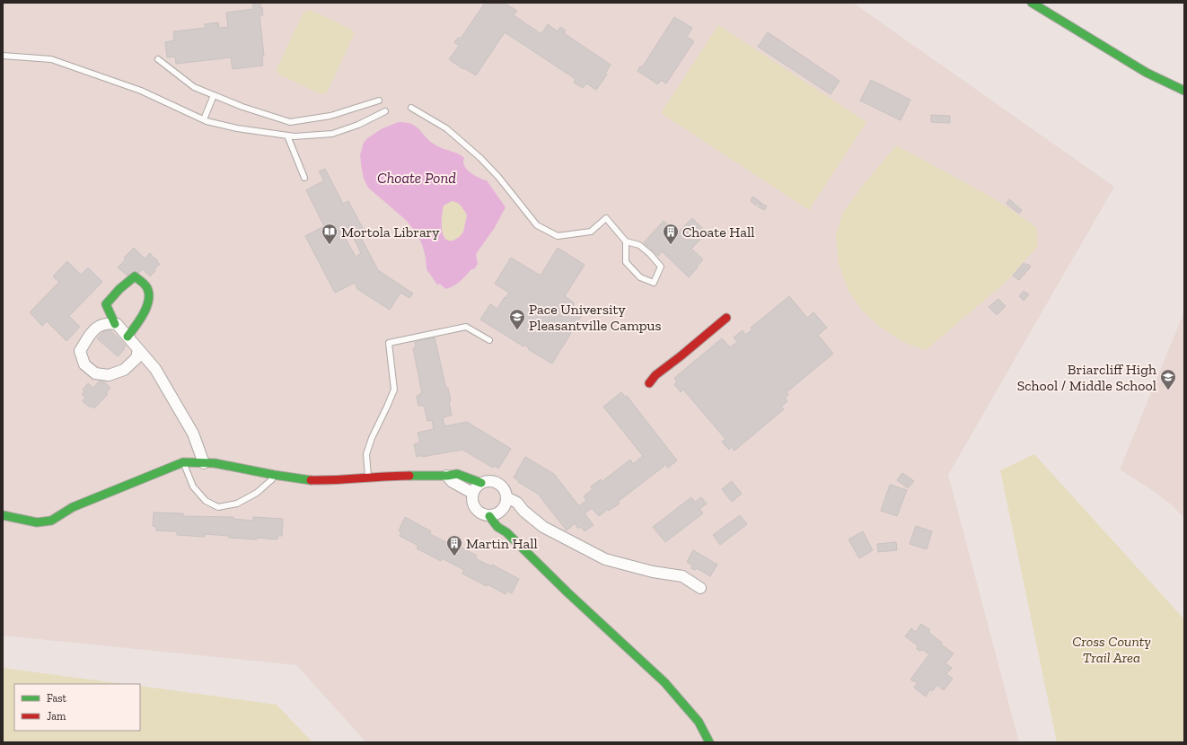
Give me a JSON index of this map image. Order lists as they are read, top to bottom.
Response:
{
  "water": ["Choate Pond"],
  "parks": ["Cross County Trail Area"],
  "places": {
    "library": ["Mortola Library"],
    "building": ["Choate Hall", "Martin Hall"],
    "school or university": ["Pace University Pleasantville Campus", "Briarcliff High School / Middle School"]
  },
  "legend": ["Fast", "Jam"]
}
